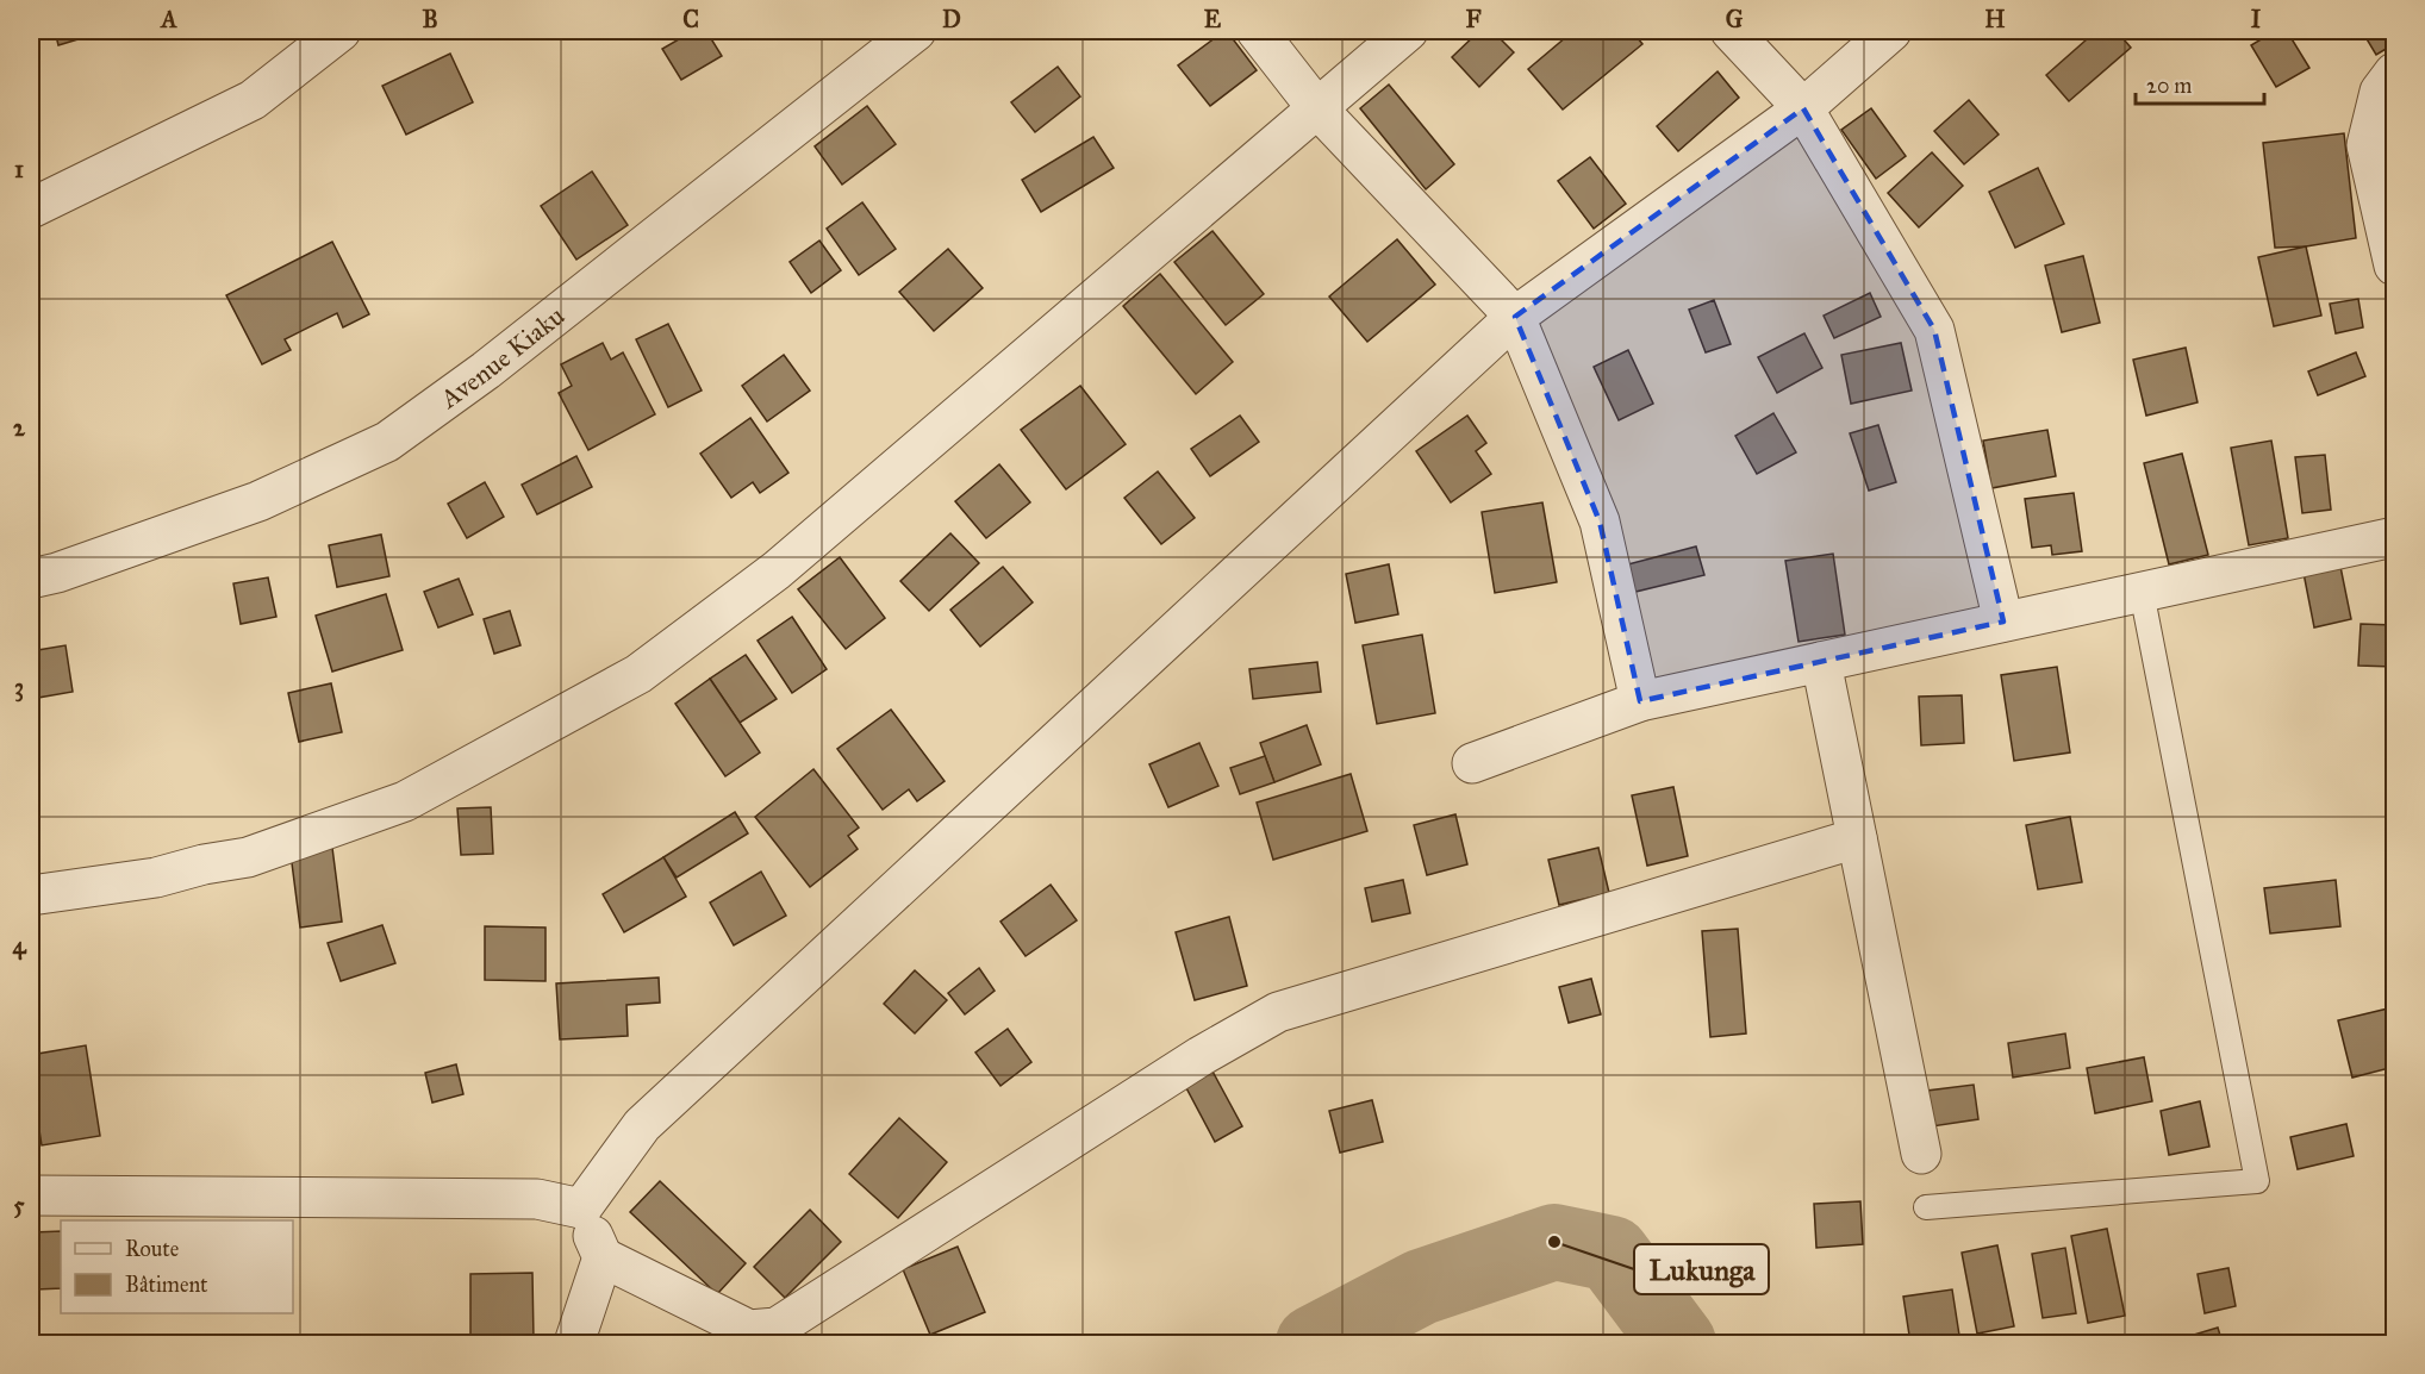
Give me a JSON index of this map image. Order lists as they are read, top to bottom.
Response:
{
  "streets": {
    "street": ["Avenue Kiaku"]
  },
  "places": ["Lukunga"],
  "legend": ["Route", "Bâtiment"],
  "scale_bar": "20 m",
  "grid": {
    "columns": [
      "A",
      "B",
      "C",
      "D",
      "E",
      "F",
      "G",
      "H",
      "I"
    ],
    "rows": [
      "1",
      "2",
      "3",
      "4",
      "5"
    ]
  }
}
